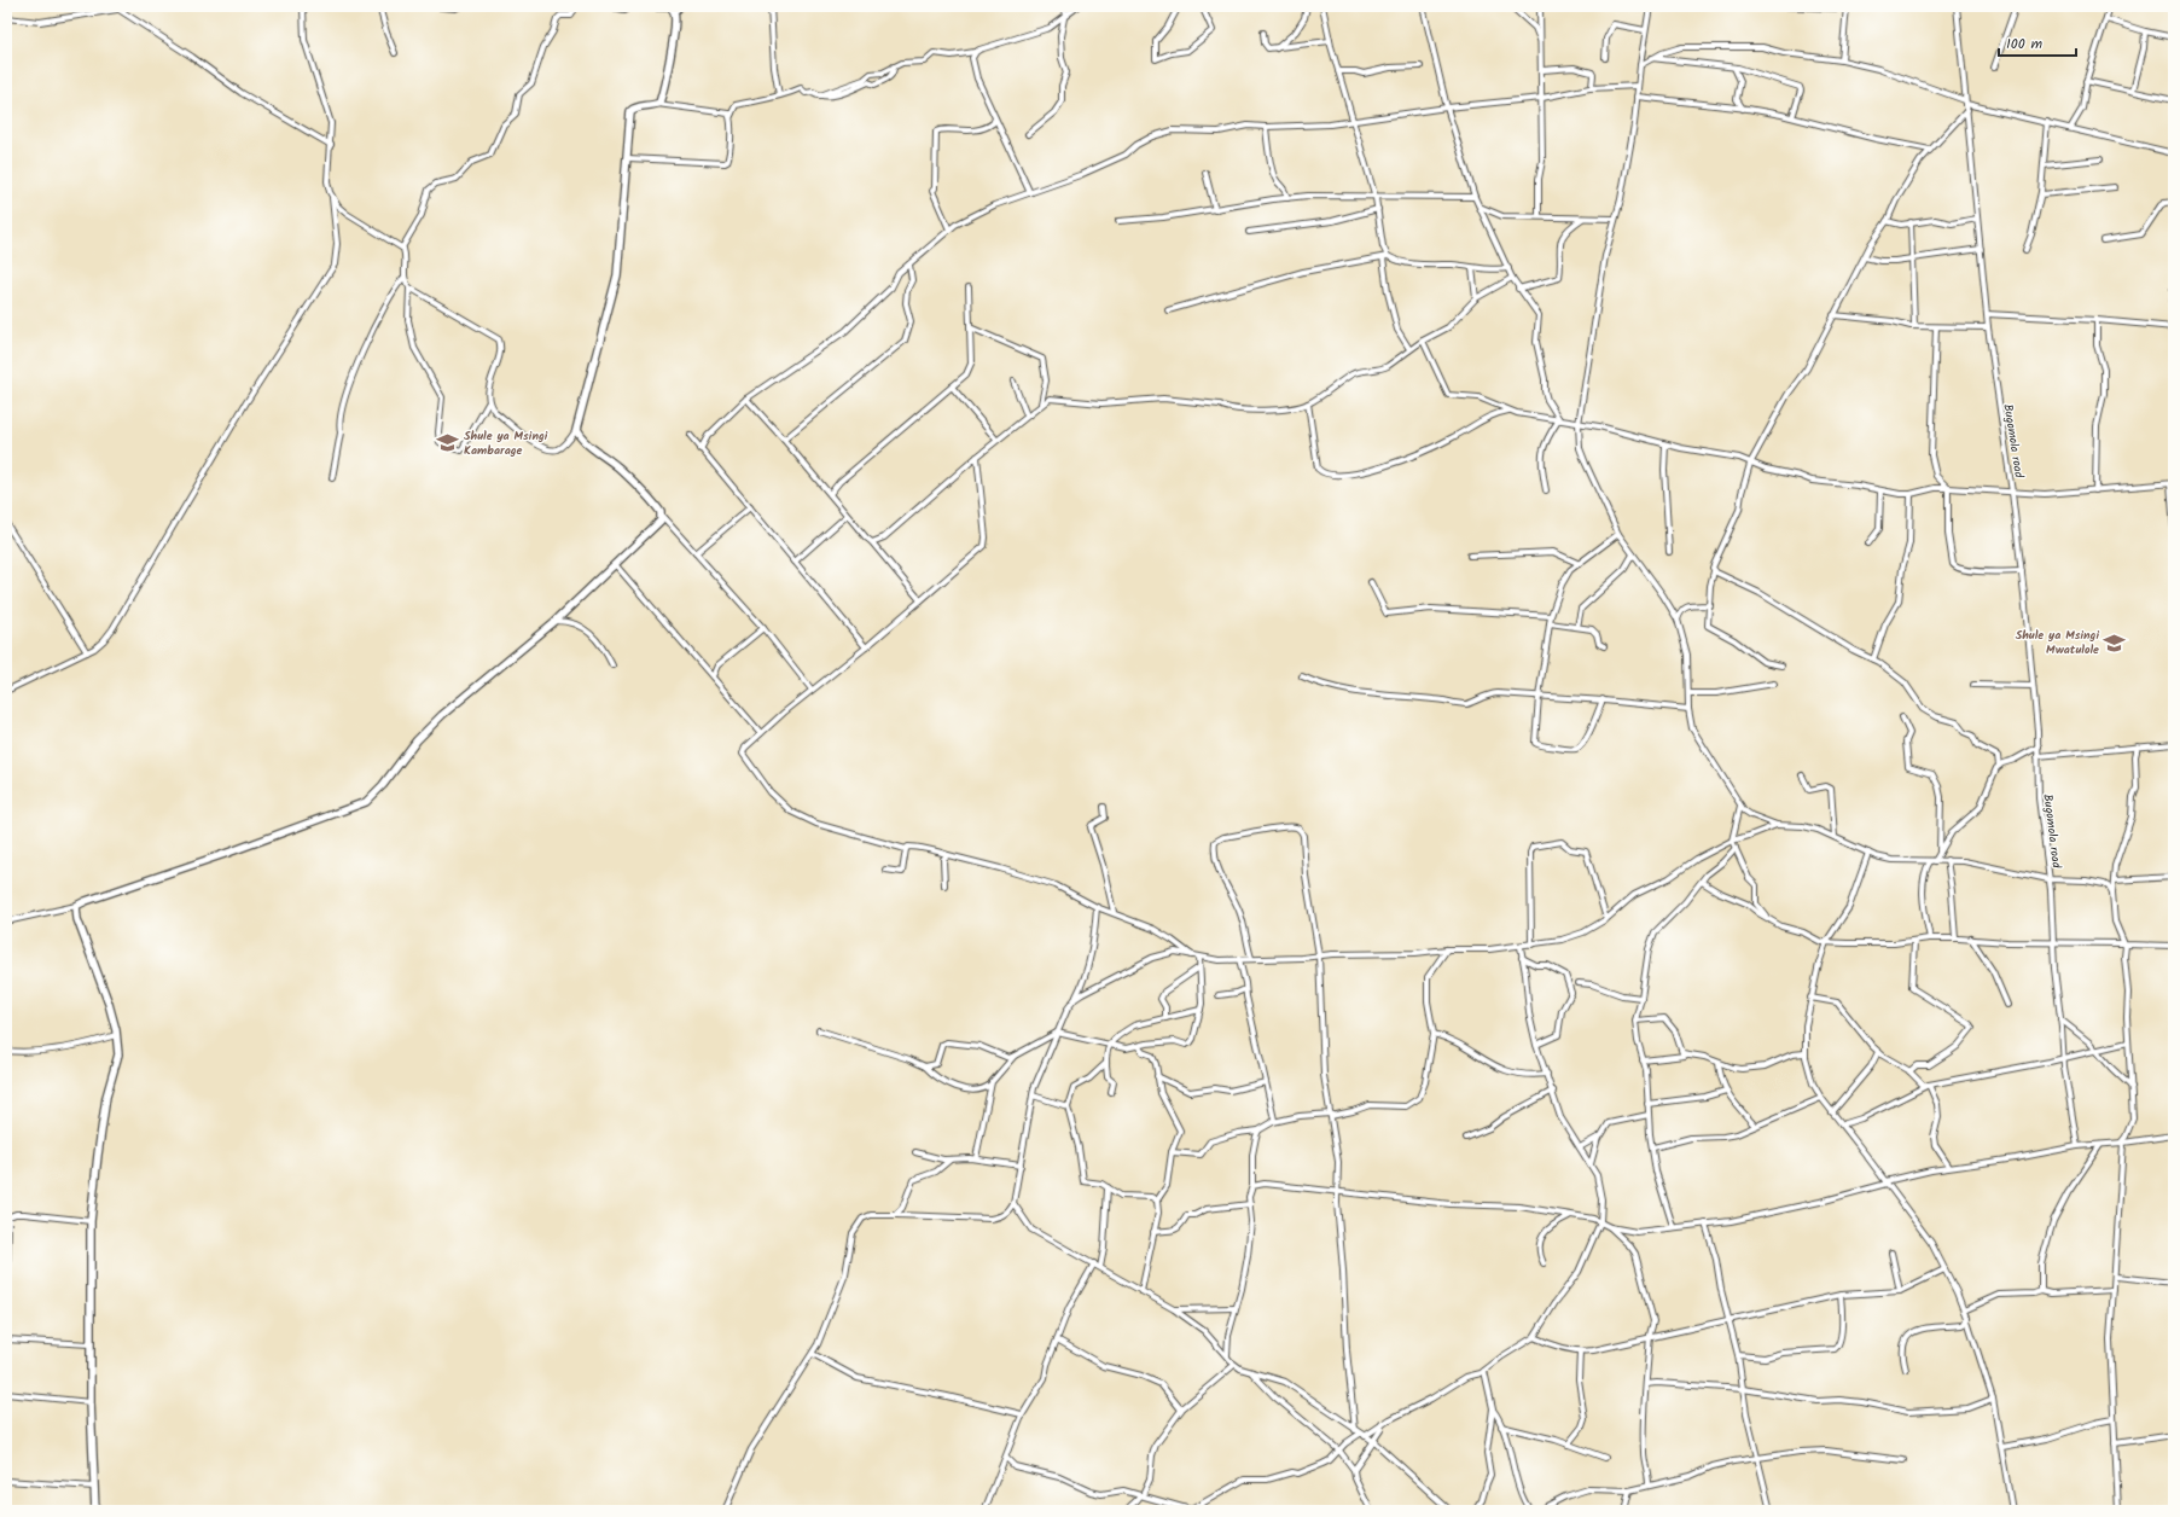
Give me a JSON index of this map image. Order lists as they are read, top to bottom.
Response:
{
  "streets": {
    "street": ["Bugomola road"]
  },
  "places": {
    "school or university": ["Shule ya Msingi Kambarage", "Shule ya Msingi Mwatulole"]
  },
  "scale_bar": "100 m"
}
